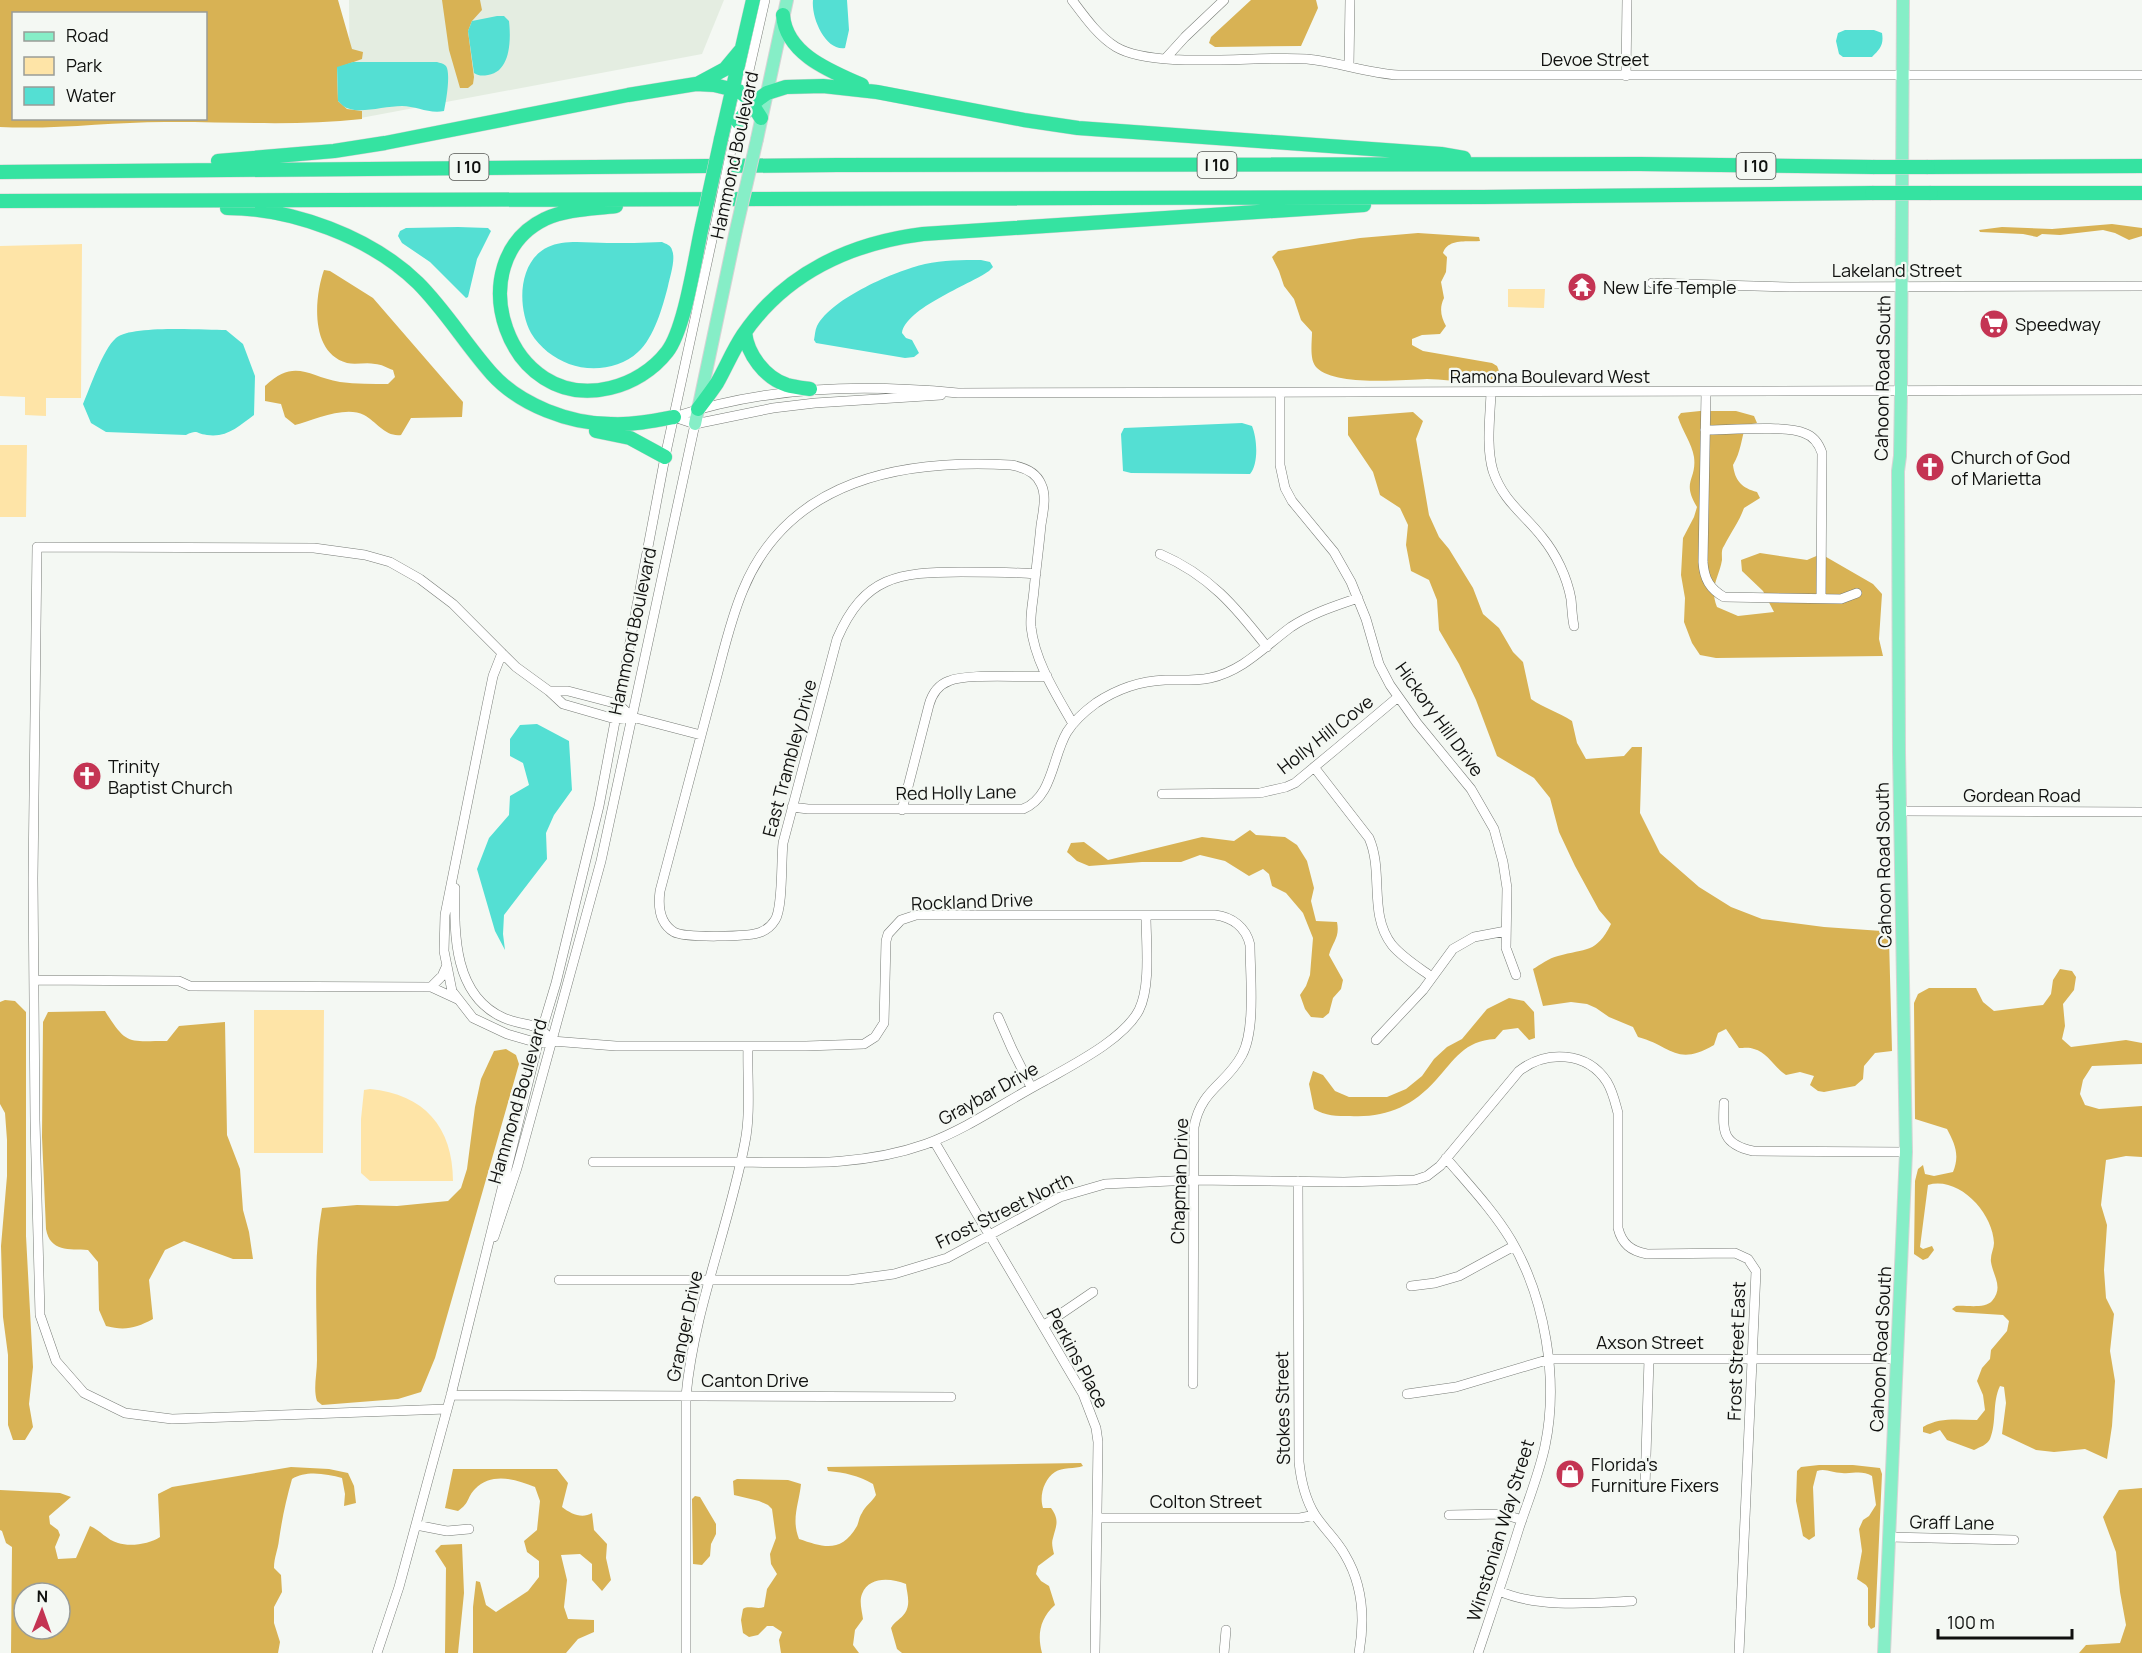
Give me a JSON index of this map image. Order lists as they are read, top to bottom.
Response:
{
  "streets": {
    "highway": ["I 10"],
    "main road": ["Hammond Boulevard", "Cahoon Road South"],
    "street": [
      "Devoe Street",
      "Lakeland Street",
      "Ramona Boulevard West",
      "Hickory Hill Drive",
      "Holly Hill Cove",
      "East Trambley Drive",
      "Red Holly Lane",
      "Gordean Road",
      "Rockland Drive",
      "Graybar Drive",
      "Chapman Drive",
      "Frost Street North",
      "Granger Drive",
      "Axson Street",
      "Frost Street East",
      "Perkins Place",
      "Canton Drive",
      "Stokes Street",
      "Colton Street",
      "Graff Lane",
      "Winstonian Way Street"
    ]
  },
  "crossings": [
    ["Devoe Street", "Cahoon Road South"],
    ["Hammond Boulevard", "Ramona Boulevard West"],
    ["Hammond Boulevard", "Rockland Drive"],
    ["Hammond Boulevard", "Canton Drive"],
    ["Lakeland Street", "Cahoon Road South"],
    ["Ramona Boulevard West", "Cahoon Road South"],
    ["Ramona Boulevard West", "Hickory Hill Drive"],
    ["Cahoon Road South", "Gordean Road"],
    ["Cahoon Road South", "Axson Street"],
    ["Cahoon Road South", "Graff Lane"],
    ["Hickory Hill Drive", "Holly Hill Cove"],
    ["Hickory Hill Drive", "Red Holly Lane"],
    ["East Trambley Drive", "Red Holly Lane"],
    ["Rockland Drive", "Graybar Drive"],
    ["Rockland Drive", "Chapman Drive"],
    ["Rockland Drive", "Granger Drive"],
    ["Graybar Drive", "Granger Drive"],
    ["Graybar Drive", "Perkins Place"],
    ["Chapman Drive", "Frost Street North"],
    ["Frost Street North", "Granger Drive"],
    ["Frost Street North", "Frost Street East"],
    ["Frost Street North", "Perkins Place"],
    ["Frost Street North", "Stokes Street"],
    ["Frost Street North", "Winstonian Way Street"],
    ["Granger Drive", "Canton Drive"],
    ["Axson Street", "Frost Street East"],
    ["Axson Street", "Winstonian Way Street"],
    ["Perkins Place", "Colton Street"],
    ["Stokes Street", "Colton Street"]
  ],
  "places": {
    "temple": ["New Life Temple"],
    "supermarket": ["Speedway"],
    "church": ["Church of God of Marietta", "Trinity Baptist Church"],
    "shop": ["Florida's Furniture Fixers"]
  },
  "legend": ["Road", "Park", "Water"],
  "scale_bar": "100 m",
  "north": "top"
}
